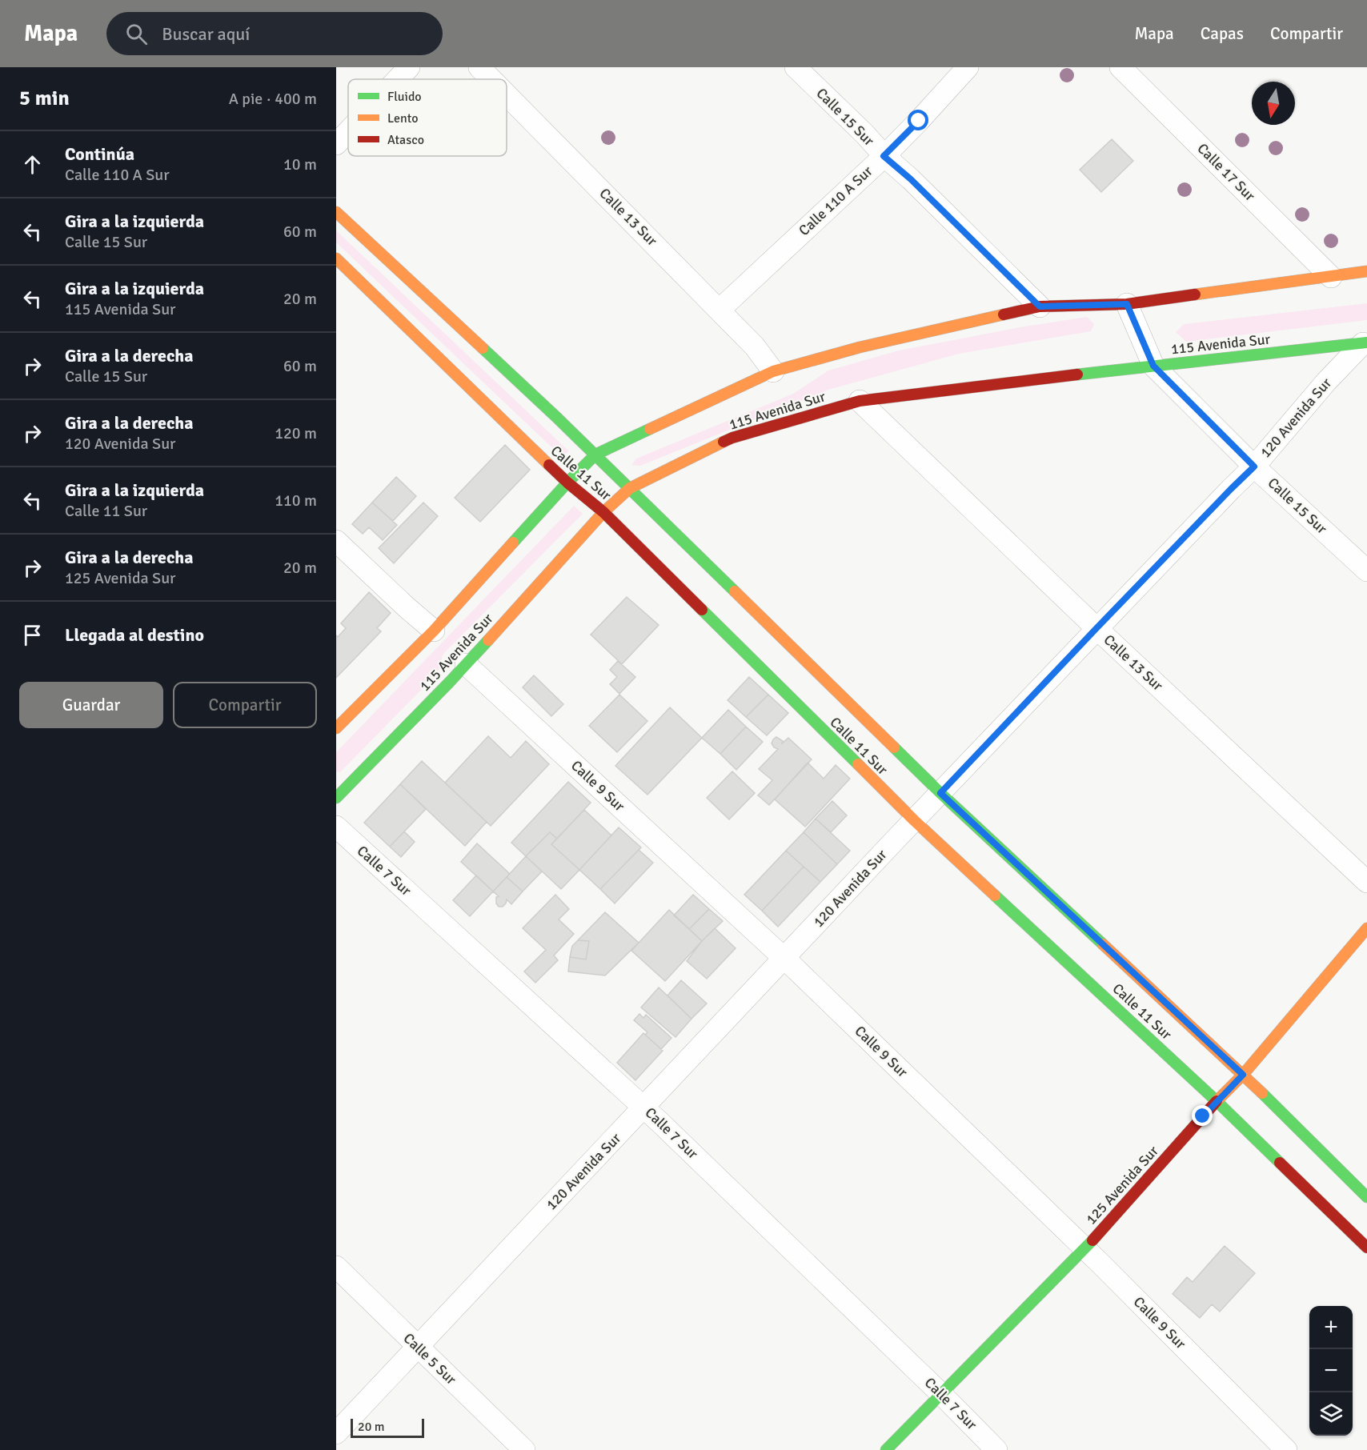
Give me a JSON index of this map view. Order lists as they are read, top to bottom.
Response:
{
  "streets": {
    "main road": ["115 Avenida Sur", "Calle 11 Sur", "125 Avenida Sur"],
    "street": [
      "Calle 15 Sur",
      "Calle 17 Sur",
      "Calle 110 A Sur",
      "Calle 13 Sur",
      "120 Avenida Sur",
      "Calle 9 Sur",
      "Calle 7 Sur",
      "Calle 5 Sur"
    ]
  },
  "crossings": [
    ["Calle 15 Sur", "Calle 110 A Sur"],
    ["Calle 15 Sur", "115 Avenida Sur"],
    ["Calle 15 Sur", "120 Avenida Sur"],
    ["Calle 110 A Sur", "Calle 13 Sur"],
    ["Calle 13 Sur", "115 Avenida Sur"],
    ["Calle 13 Sur", "120 Avenida Sur"],
    ["115 Avenida Sur", "120 Avenida Sur"],
    ["115 Avenida Sur", "Calle 11 Sur"],
    ["115 Avenida Sur", "Calle 9 Sur"],
    ["120 Avenida Sur", "Calle 11 Sur"],
    ["120 Avenida Sur", "Calle 9 Sur"],
    ["120 Avenida Sur", "Calle 7 Sur"],
    ["120 Avenida Sur", "Calle 5 Sur"],
    ["Calle 11 Sur", "125 Avenida Sur"],
    ["Calle 9 Sur", "125 Avenida Sur"],
    ["Calle 7 Sur", "125 Avenida Sur"]
  ],
  "legend": ["Fluido", "Lento", "Atasco"],
  "scale_bar": "20 m",
  "north": "bottom",
  "page": {
    "header": "Mapa",
    "search": "Buscar aquí",
    "nav": ["Mapa", "Capas", "Compartir"],
    "heading": ["5 min", "A pie · 400 m"],
    "list": [
      ["Continúa", "Calle 110 A Sur", "10 m"],
      ["Gira a la izquierda", "Calle 15 Sur", "60 m"],
      ["Gira a la izquierda", "115 Avenida Sur", "20 m"],
      ["Gira a la derecha", "Calle 15 Sur", "60 m"],
      ["Gira a la derecha", "120 Avenida Sur", "120 m"],
      ["Gira a la izquierda", "Calle 11 Sur", "110 m"],
      ["Gira a la derecha", "125 Avenida Sur", "20 m"],
      "Llegada al destino"
    ],
    "buttons": ["Guardar", "Compartir"],
    "map_buttons": ["+", "−"],
    "scale": "20 m"
  }
}
